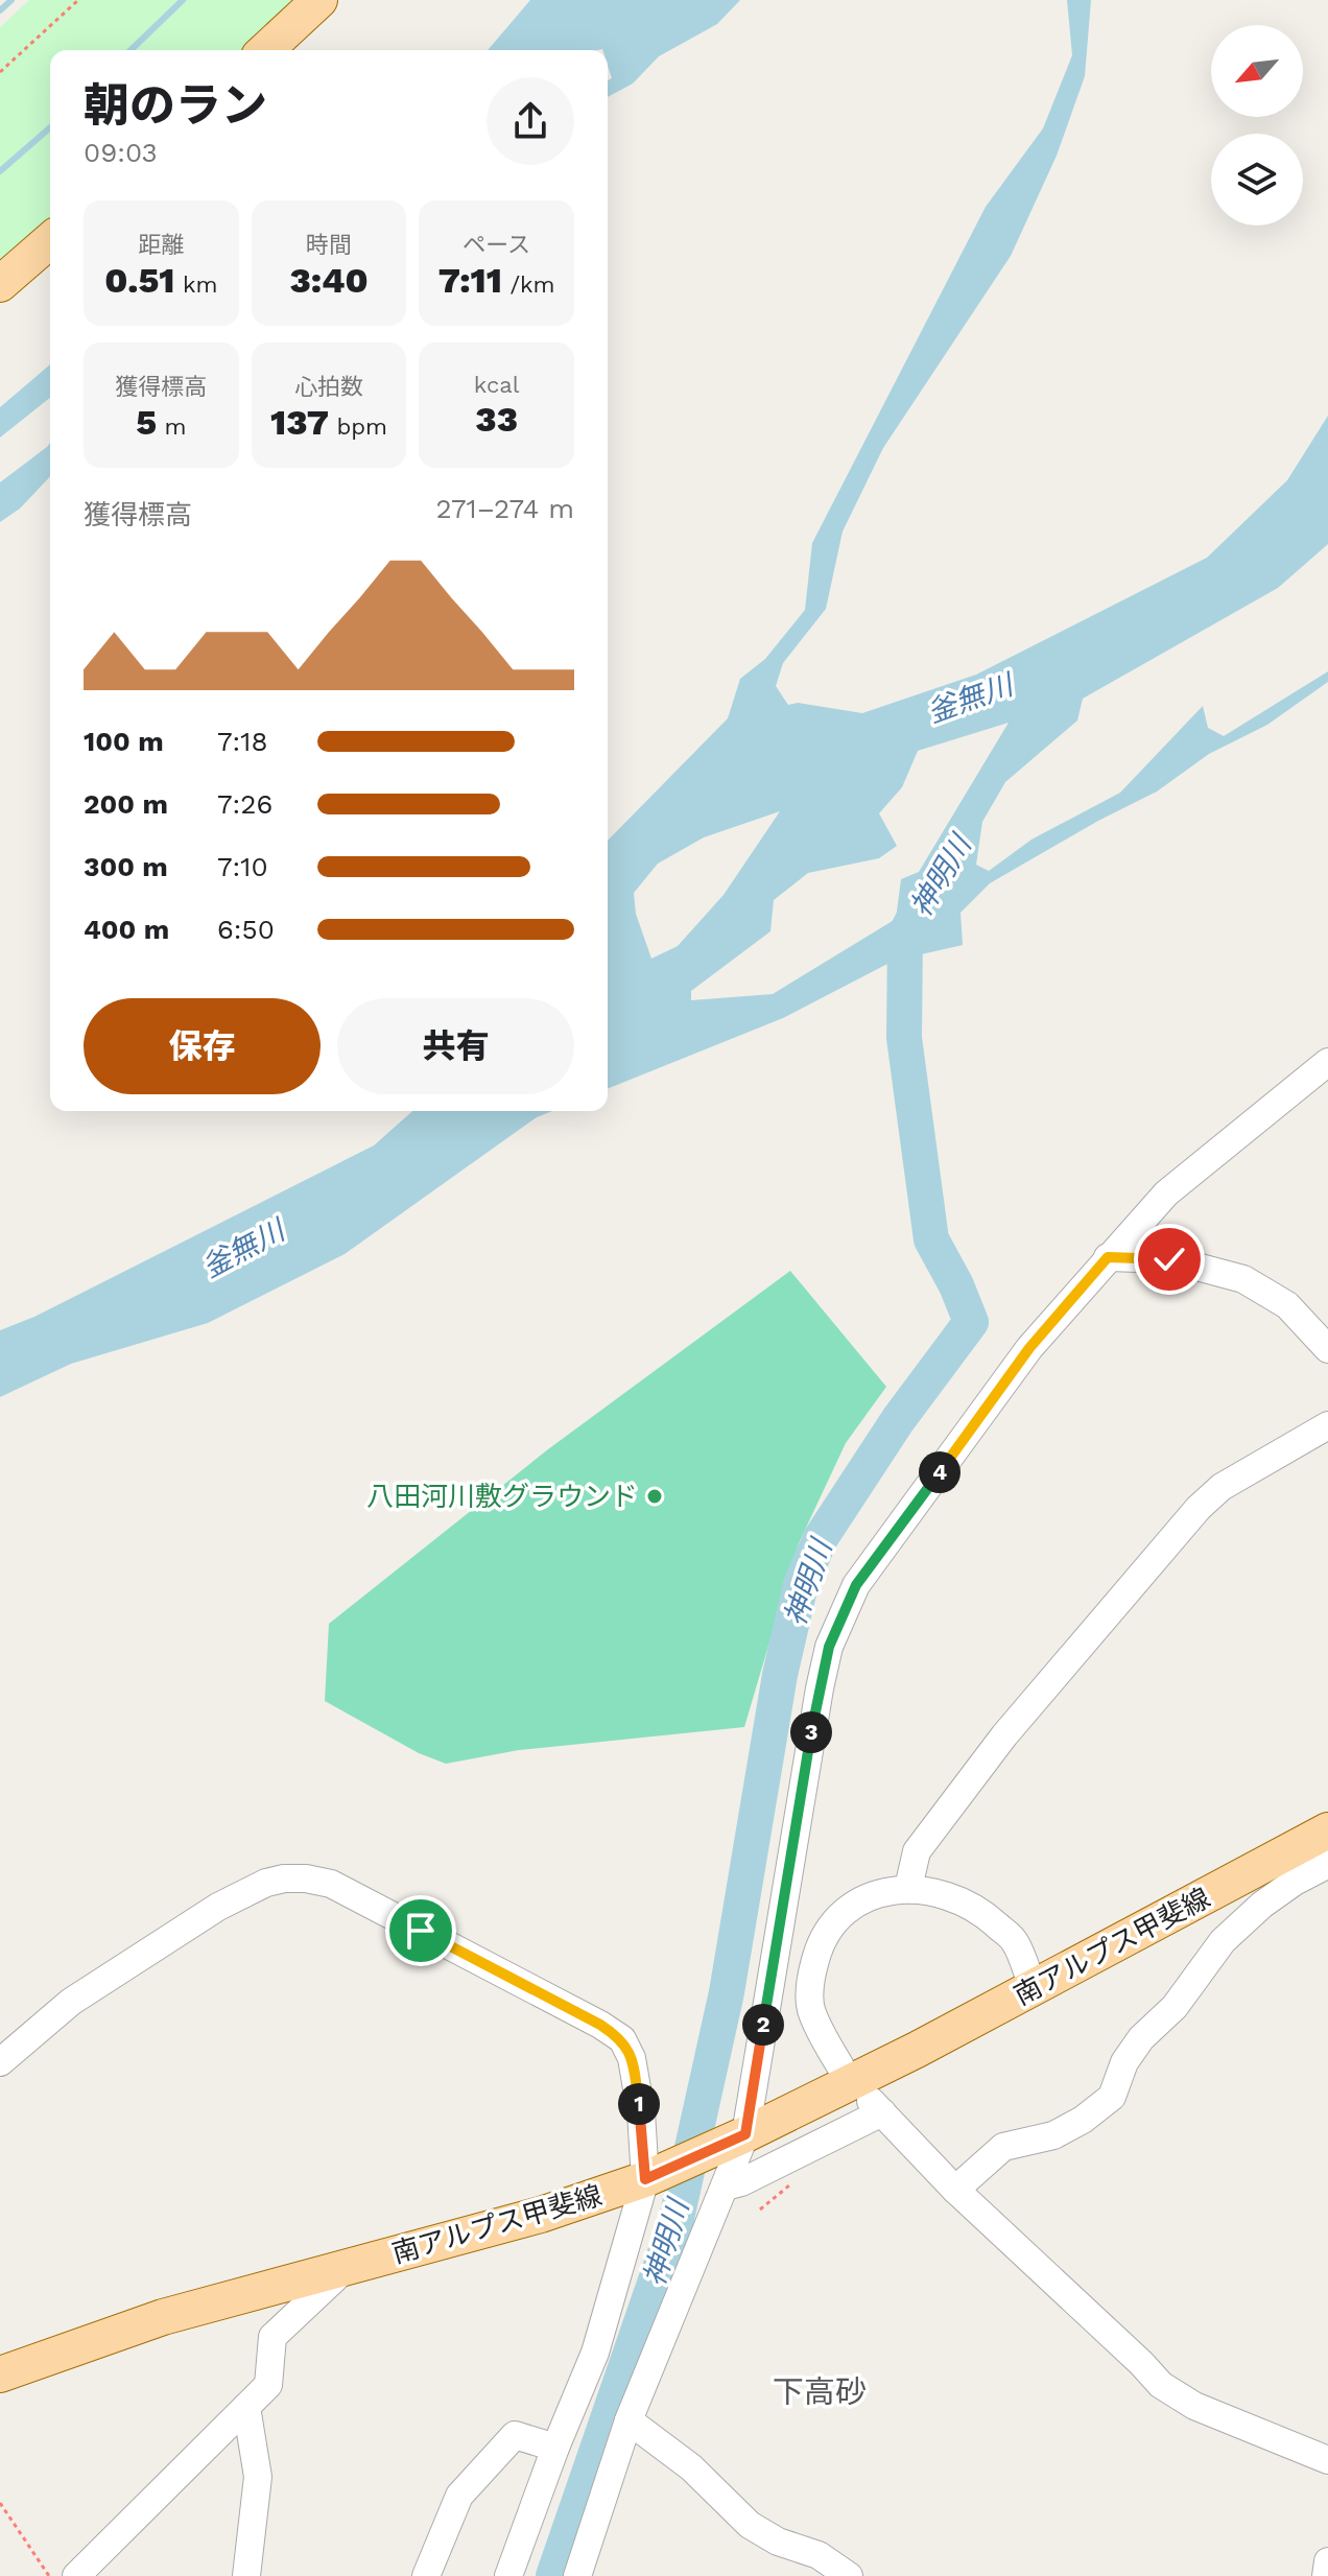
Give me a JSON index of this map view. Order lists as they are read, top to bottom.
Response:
{
  "streets": {
    "main road": ["南アルプス甲斐線"]
  },
  "districts": ["下高砂"],
  "water": ["釜無川", "神明川"],
  "places": ["八田河川敷グラウンド"],
  "north": "bottom left",
  "page": {
    "heading": ["朝のラン", "09:03"],
    "stats": [
      ["距離", "0.51 km"],
      ["時間", "3:40"],
      ["ペース", "7:11 /km"],
      ["獲得標高", "5 m"],
      ["心拍数", "137 bpm"],
      ["kcal", "33"]
    ],
    "chart": ["獲得標高", "271–274 m"],
    "list": [
      {
        "name": "100 m",
        "note": "7:18"
      },
      {
        "name": "200 m",
        "note": "7:26"
      },
      {
        "name": "300 m",
        "note": "7:10"
      },
      {
        "name": "400 m",
        "note": "6:50"
      }
    ],
    "buttons": ["保存", "共有"],
    "pins": [
      "4",
      "3",
      "2",
      "1"
    ]
  }
}
